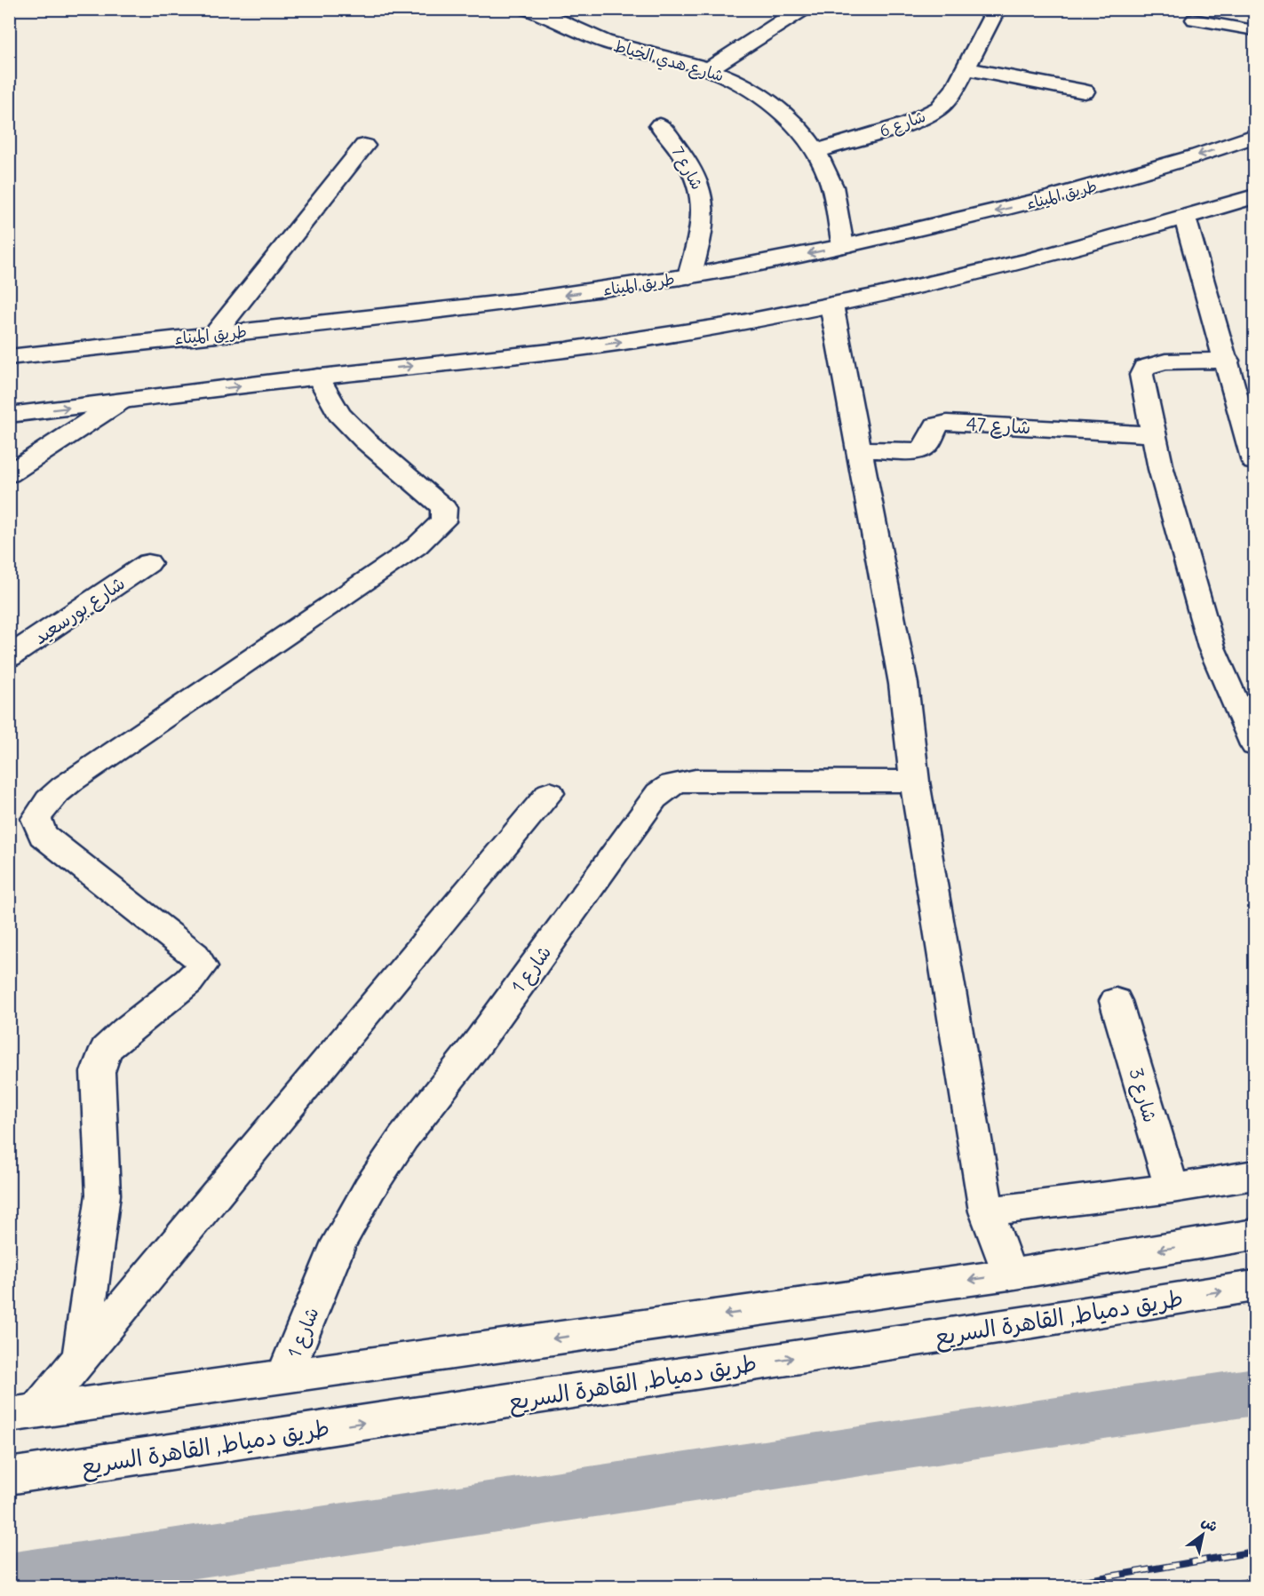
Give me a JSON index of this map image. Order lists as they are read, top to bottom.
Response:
{
  "streets": {
    "main road": [
      "شارع هدي الخياط",
      "شارع 6",
      "شارع 7",
      "طريق الميناء",
      "شارع 47",
      "شارع بورسعيد",
      "شارع 1",
      "شارع 3",
      "طريق دمياط, القاهرة السريع"
    ]
  },
  "crossings": [
    ["شارع هدي الخياط", "شارع 6"],
    ["شارع هدي الخياط", "طريق الميناء"],
    ["شارع 7", "طريق الميناء"]
  ],
  "north": "top right"
}
